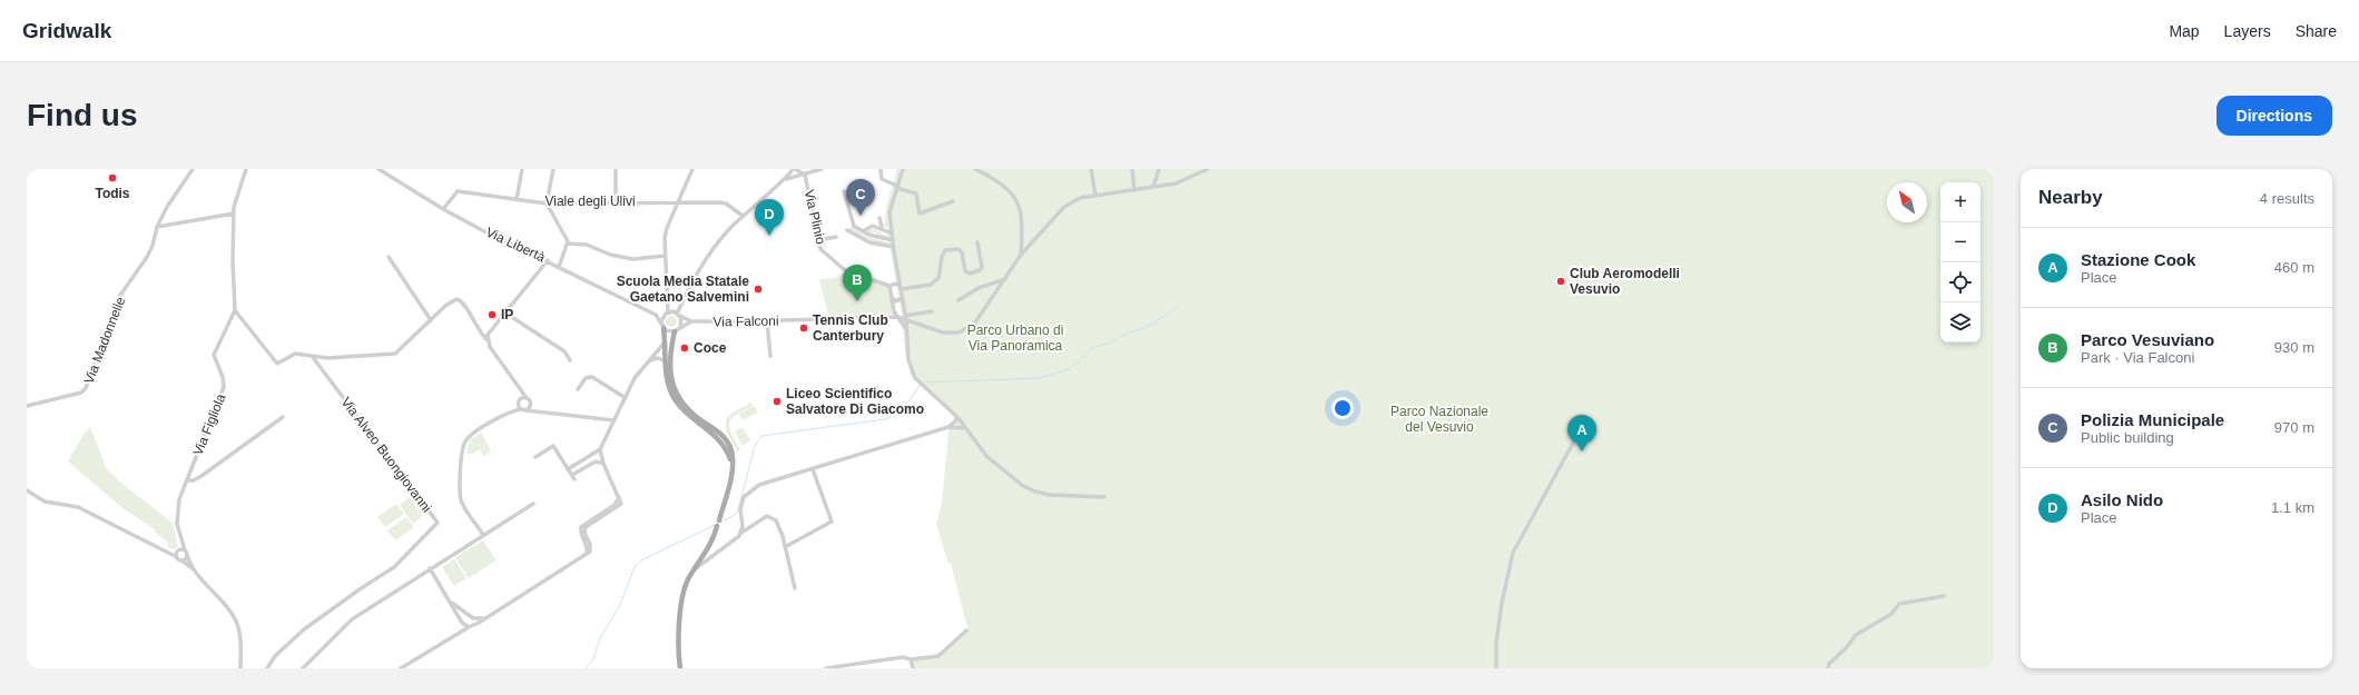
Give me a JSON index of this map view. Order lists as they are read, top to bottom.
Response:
{
  "streets": {
    "street": [
      "Viale degli Ulivi",
      "Via Plinio",
      "Via Libertà",
      "Via Falconi",
      "Via Madonnelle",
      "Via Figliola",
      "Via Alveo Buongiovanni"
    ]
  },
  "crossings": [
    ["Viale degli Ulivi", "Via Libertà"],
    ["Via Libertà", "Via Falconi"]
  ],
  "parks": ["Parco Urbano di Via Panoramica", "Parco Nazionale del Vesuvio"],
  "places": [
    "Todis",
    "Club Aeromodelli Vesuvio",
    "Scuola Media Statale Gaetano Salvemini",
    "IP",
    "Tennis Club Canterbury",
    "Coce",
    "Liceo Scientifico Salvatore Di Giacomo"
  ],
  "north": "top left",
  "page": {
    "header": "Gridwalk",
    "nav": ["Map", "Layers", "Share"],
    "buttons": "Directions",
    "title": "Find us",
    "heading": ["Nearby", "4 results"],
    "pins": [
      "C",
      "D",
      "B",
      "A"
    ],
    "map_buttons": ["+", "−"],
    "list": [
      {
        "mark": "A",
        "name": "Stazione Cook",
        "note": "Place",
        "value": "460 m"
      },
      {
        "mark": "B",
        "name": "Parco Vesuviano",
        "note": "Park · Via Falconi",
        "value": "930 m"
      },
      {
        "mark": "C",
        "name": "Polizia Municipale",
        "note": "Public building",
        "value": "970 m"
      },
      {
        "mark": "D",
        "name": "Asilo Nido",
        "note": "Place",
        "value": "1.1 km"
      }
    ]
  }
}
